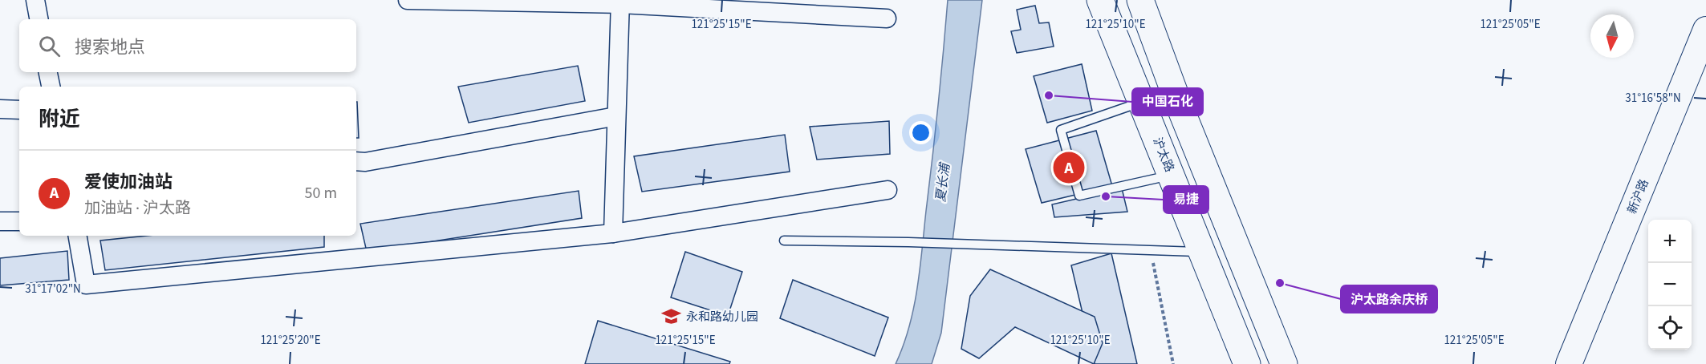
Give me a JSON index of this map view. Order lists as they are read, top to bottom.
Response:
{
  "streets": {
    "main road": ["沪太路", "新沪路"]
  },
  "water": ["夏长浦"],
  "places": {
    "other": ["中国石化", "易捷", "沪太路余庆桥"],
    "school or university": ["永和路幼儿园"]
  },
  "north": "bottom",
  "page": {
    "search": "搜索地点",
    "heading": "附近",
    "list": [
      {
        "mark": "A",
        "name": "爱使加油站",
        "note": "加油站 · 沪太路",
        "value": "50 m"
      }
    ],
    "pins": "A",
    "map_buttons": ["+", "−"]
  },
  "coordinates": [
    "121°25'15\"E",
    "121°25'10\"E",
    "121°25'05\"E",
    "31°16'58\"N",
    "31°17'02\"N",
    "121°25'20\"E"
  ]
}
